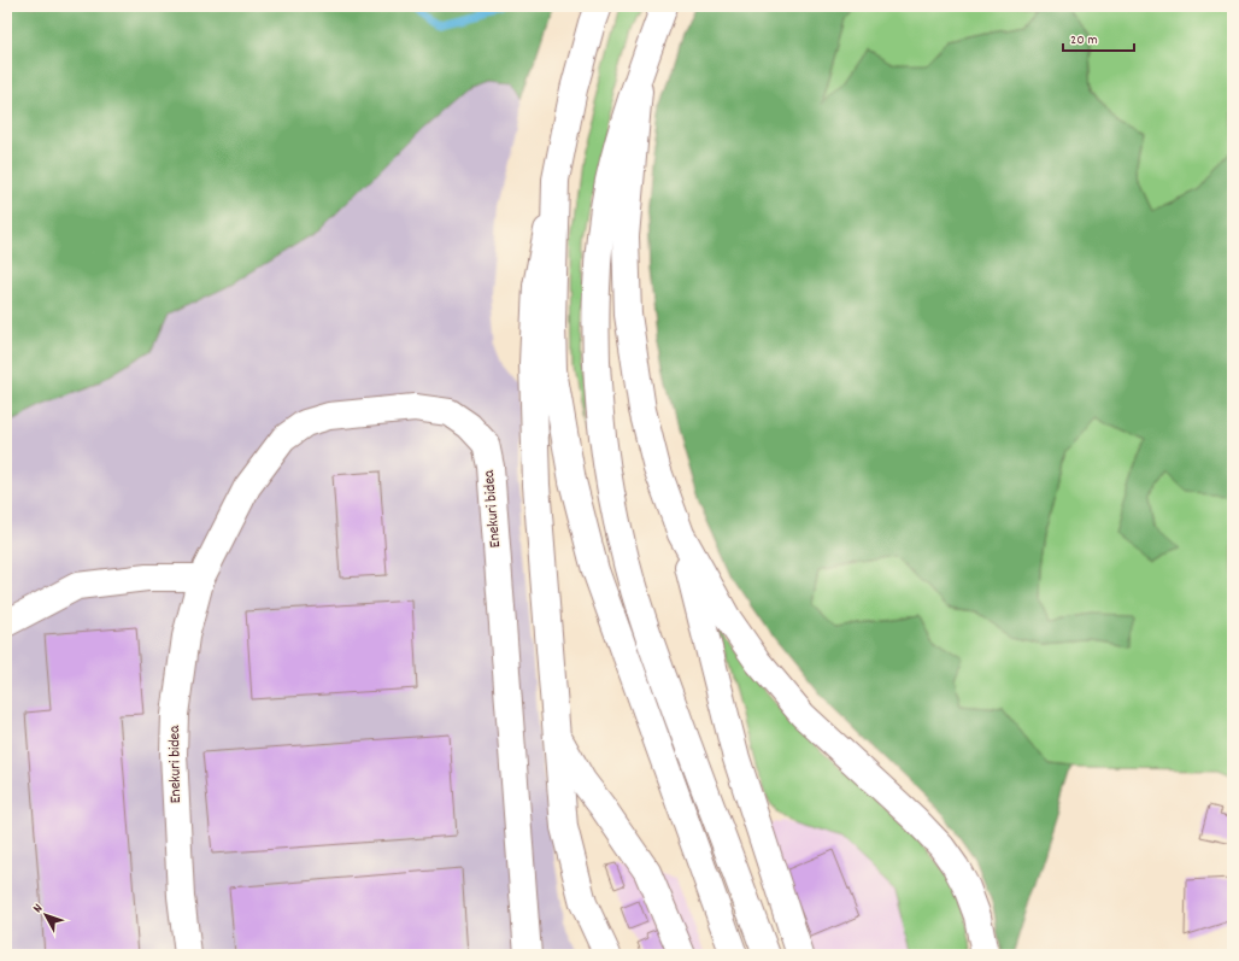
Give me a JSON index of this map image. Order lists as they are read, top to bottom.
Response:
{
  "streets": {
    "street": ["Enekuri bidea"]
  },
  "scale_bar": "20 m",
  "north": "top left"
}
